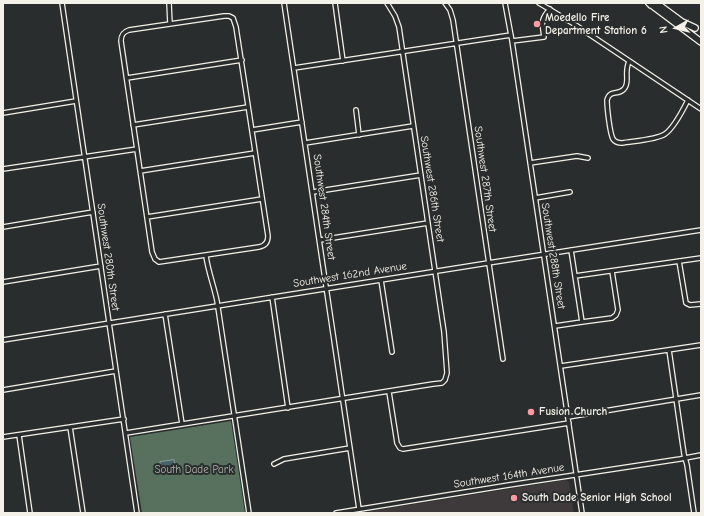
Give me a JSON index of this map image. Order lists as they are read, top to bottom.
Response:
{
  "streets": {
    "street": [
      "Southwest 287th Street",
      "Southwest 286th Street",
      "Southwest 284th Street",
      "Southwest 288th Street",
      "Southwest 280th Street",
      "Southwest 162nd Avenue",
      "Southwest 164th Avenue"
    ]
  },
  "crossings": [
    ["Southwest 287th Street", "Southwest 162nd Avenue"],
    ["Southwest 286th Street", "Southwest 162nd Avenue"],
    ["Southwest 284th Street", "Southwest 162nd Avenue"],
    ["Southwest 284th Street", "Southwest 164th Avenue"],
    ["Southwest 288th Street", "Southwest 162nd Avenue"],
    ["Southwest 288th Street", "Southwest 164th Avenue"],
    ["Southwest 280th Street", "Southwest 162nd Avenue"]
  ],
  "parks": ["South Dade Park"],
  "places": ["Moedello Fire Department Station 6", "Fusion Church", "South Dade Senior High School"],
  "north": "left"
}
